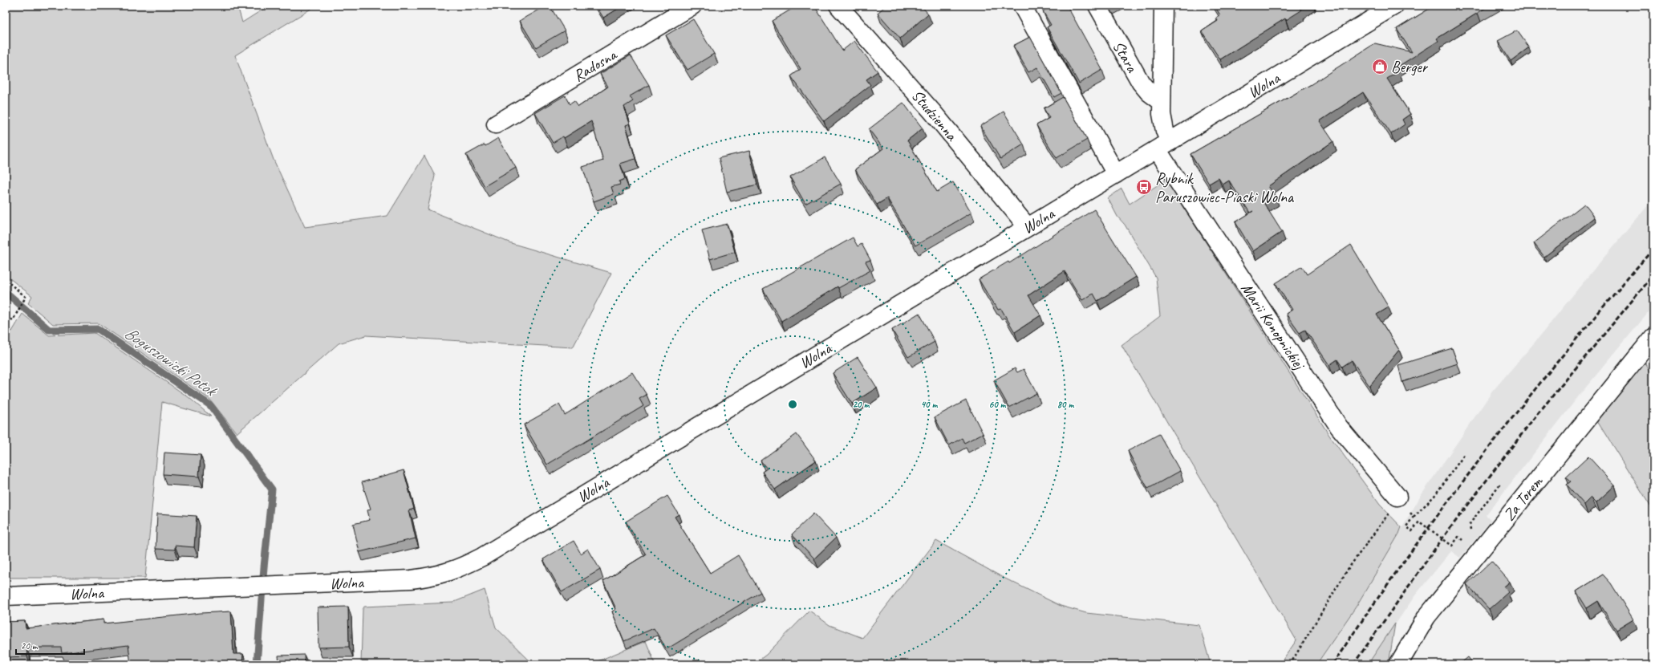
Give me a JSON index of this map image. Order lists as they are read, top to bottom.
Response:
{
  "streets": {
    "street": [
      "Stara",
      "Radosna",
      "Wolna",
      "Studzienna",
      "Marii Konopnickiej",
      "Za Torem"
    ]
  },
  "crossings": [
    ["Stara", "Wolna"],
    ["Stara", "Marii Konopnickiej"],
    ["Wolna", "Studzienna"],
    ["Wolna", "Marii Konopnickiej"]
  ],
  "water": ["Boguszowicki Potok"],
  "places": {
    "shop": ["Berger"],
    "bus stop": ["Rybnik Paruszowiec-Piaski Wolna"]
  },
  "scale_bar": "20 m",
  "rings": [
    "20 m",
    "40 m",
    "60 m",
    "80 m"
  ]
}
